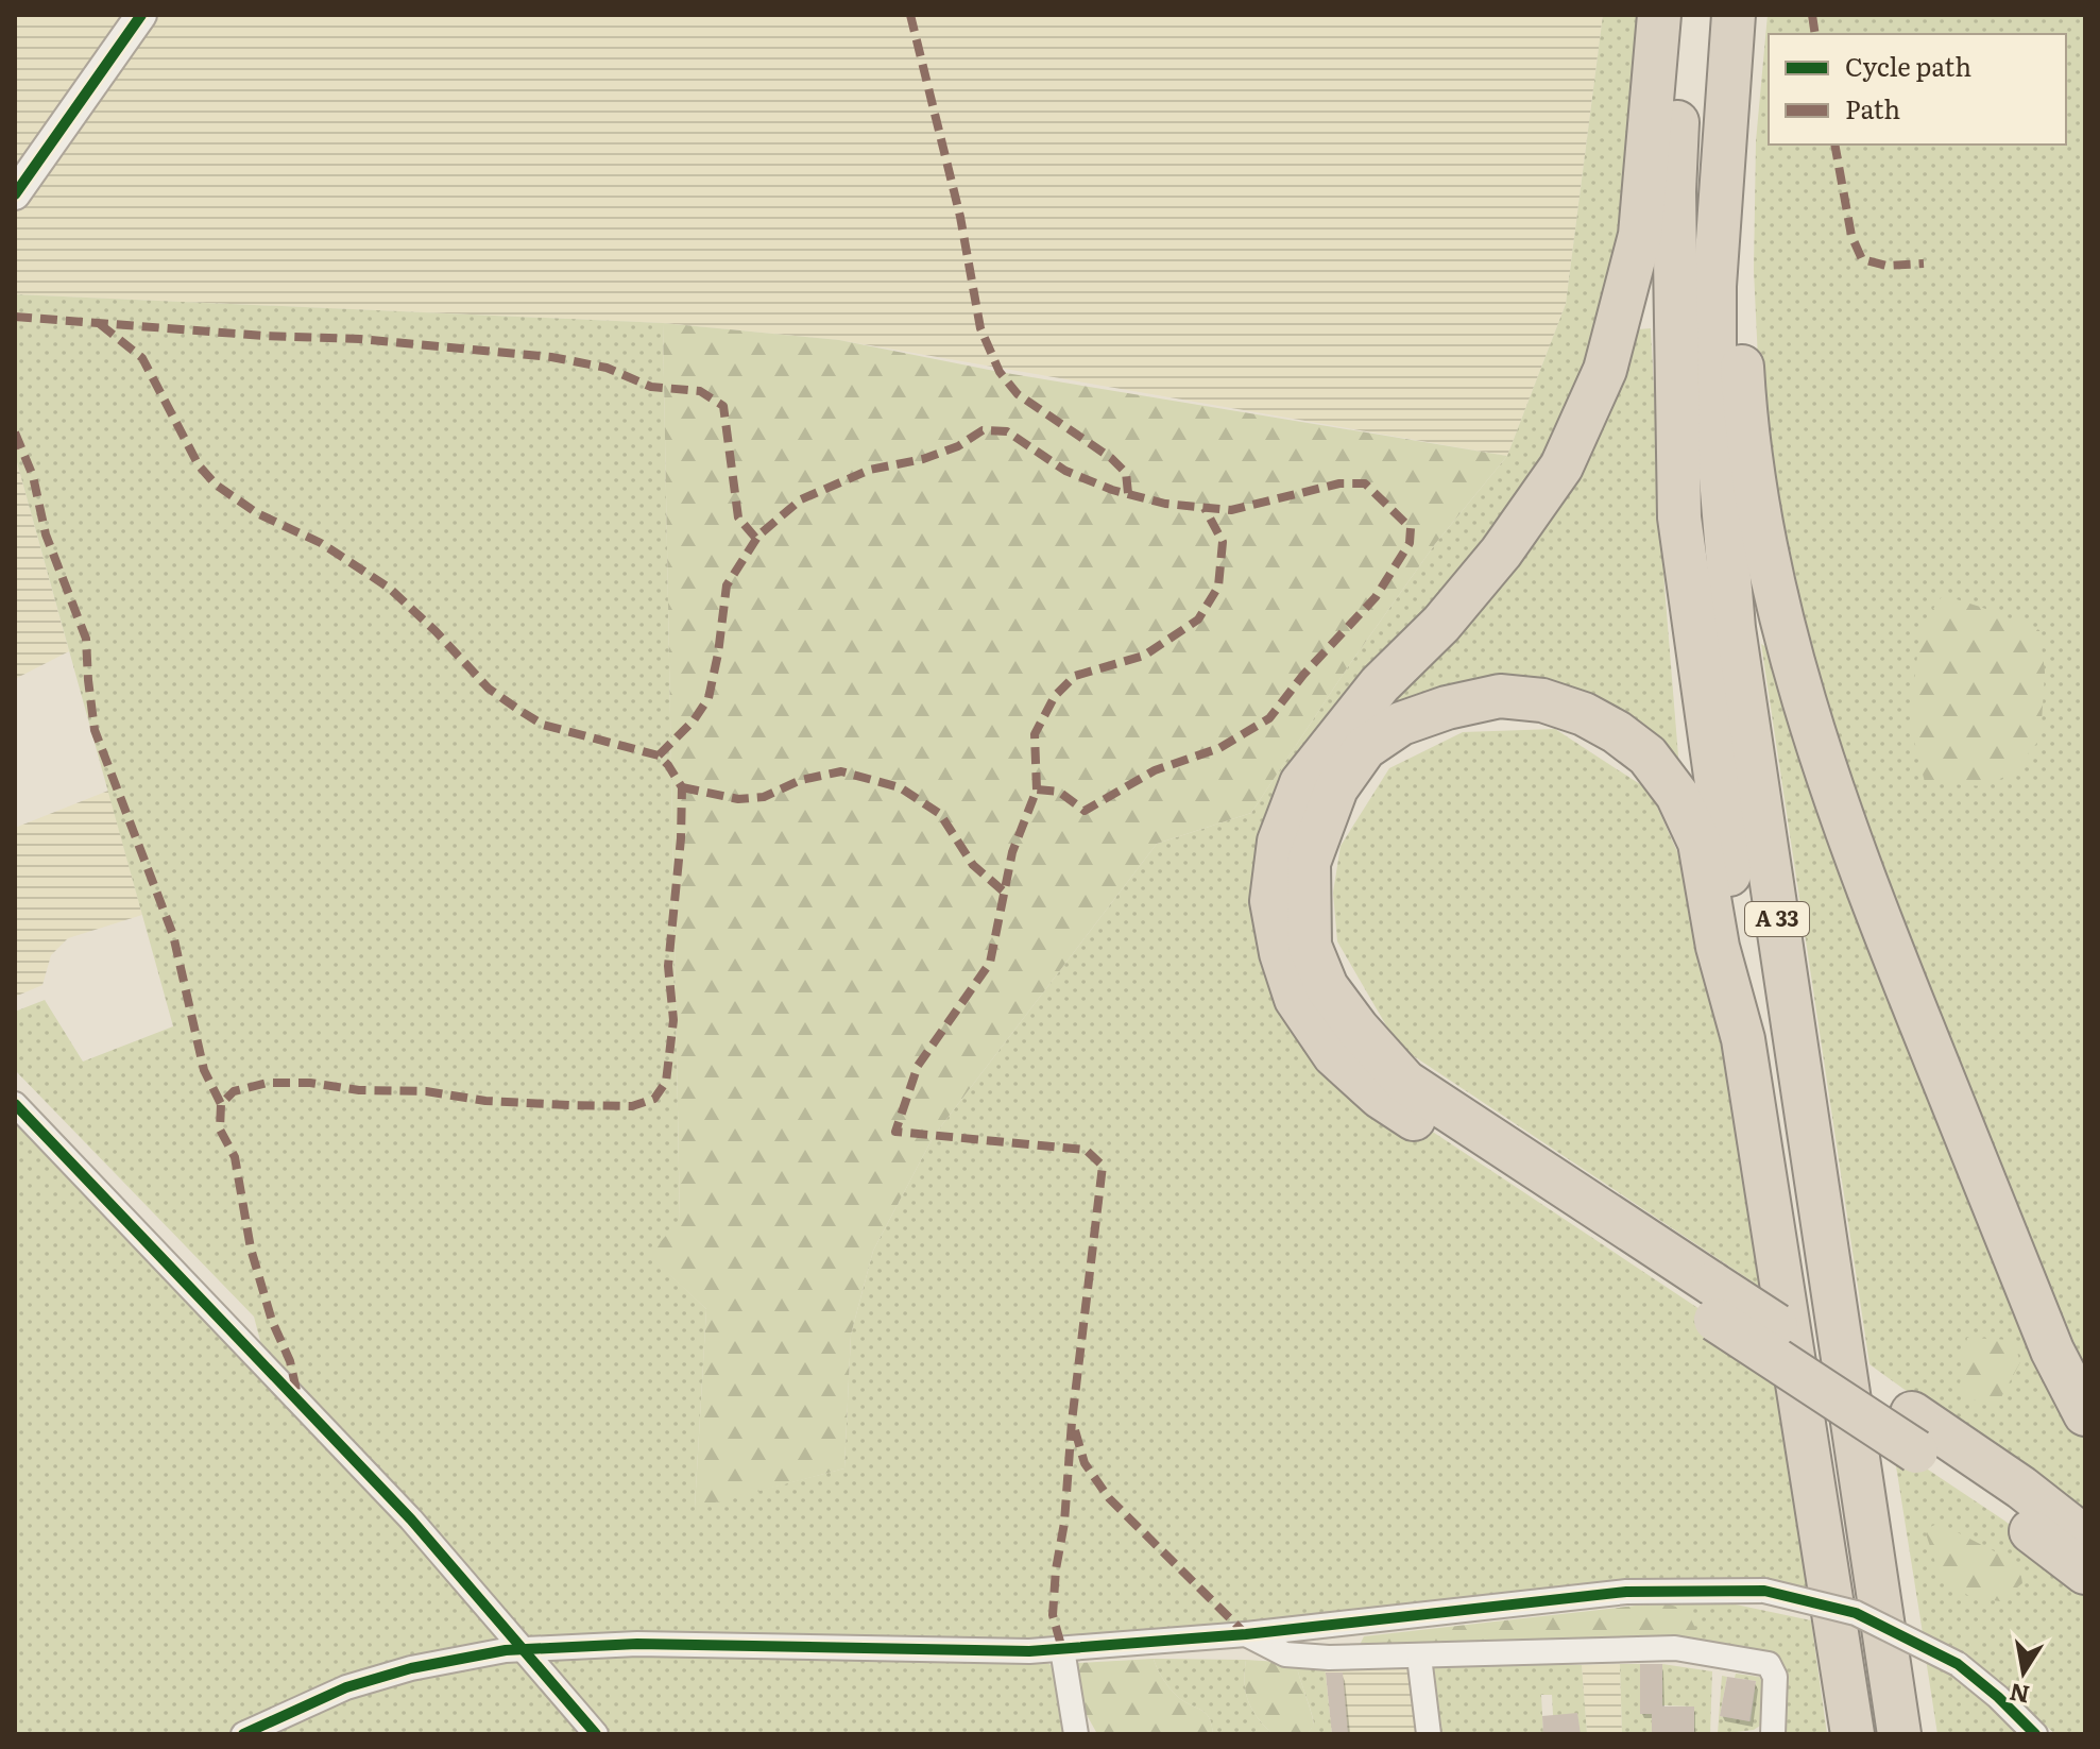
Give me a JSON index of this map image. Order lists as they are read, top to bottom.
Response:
{
  "streets": {
    "highway": ["A 33"]
  },
  "legend": ["Cycle path", "Path"],
  "north": "bottom"
}
